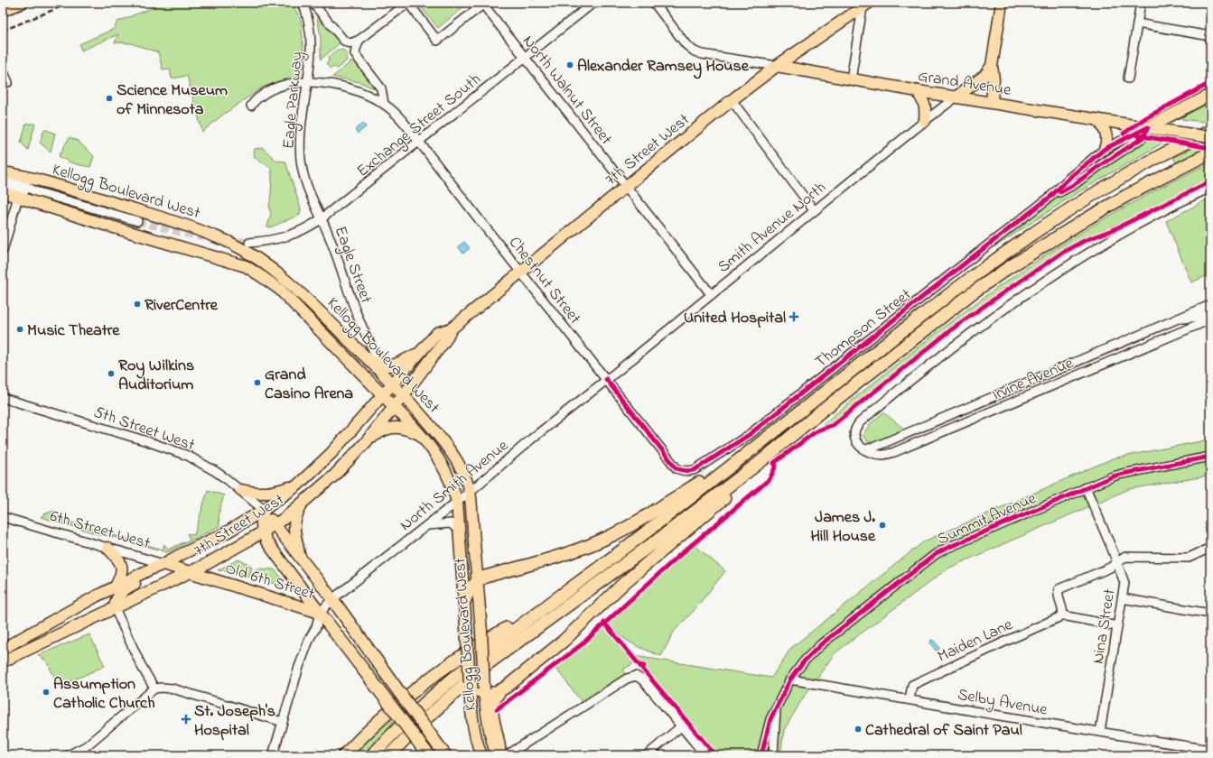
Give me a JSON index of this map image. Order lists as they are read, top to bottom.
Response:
{
  "streets": {
    "main road": [
      "Grand Avenue",
      "7th Street West",
      "Kellogg Boulevard West",
      "6th Street West",
      "Old 6th Street"
    ],
    "street": [
      "North Walnut Street",
      "Eagle Parkway",
      "Exchange Street South",
      "Smith Avenue North",
      "Eagle Street",
      "Chestnut Street",
      "Thompson Street",
      "Irvine Avenue",
      "5th Street West",
      "North Smith Avenue",
      "Summit Avenue",
      "Nina Street",
      "Maiden Lane",
      "Selby Avenue"
    ]
  },
  "crossings": [
    ["Grand Avenue", "7th Street West"],
    ["Grand Avenue", "Smith Avenue North"],
    ["Grand Avenue", "Thompson Street"],
    ["North Walnut Street", "Exchange Street South"],
    ["North Walnut Street", "7th Street West"],
    ["North Walnut Street", "Smith Avenue North"],
    ["Eagle Parkway", "Exchange Street South"],
    ["Eagle Parkway", "Eagle Street"],
    ["Eagle Parkway", "Chestnut Street"],
    ["Exchange Street South", "Eagle Street"],
    ["Exchange Street South", "Chestnut Street"],
    ["7th Street West", "Kellogg Boulevard West"],
    ["7th Street West", "Chestnut Street"],
    ["7th Street West", "5th Street West"],
    ["7th Street West", "6th Street West"],
    ["7th Street West", "Old 6th Street"],
    ["Kellogg Boulevard West", "Eagle Street"],
    ["Kellogg Boulevard West", "North Smith Avenue"],
    ["Smith Avenue North", "Chestnut Street"],
    ["Smith Avenue North", "North Smith Avenue"],
    ["Chestnut Street", "Thompson Street"],
    ["Chestnut Street", "North Smith Avenue"],
    ["North Smith Avenue", "Old 6th Street"],
    ["Summit Avenue", "Nina Street"],
    ["Summit Avenue", "Selby Avenue"],
    ["6th Street West", "Old 6th Street"],
    ["Nina Street", "Selby Avenue"],
    ["Maiden Lane", "Selby Avenue"]
  ],
  "places": {
    "other": [
      "Alexander Ramsey House",
      "Science Museum of Minnesota",
      "RiverCentre",
      "Music Theatre",
      "Roy Wilkins Auditorium",
      "Grand Casino Arena",
      "James J. Hill House",
      "Assumption Catholic Church",
      "Cathedral of Saint Paul"
    ],
    "health": ["United Hospital", "St. Joseph's Hospital"]
  }
}
